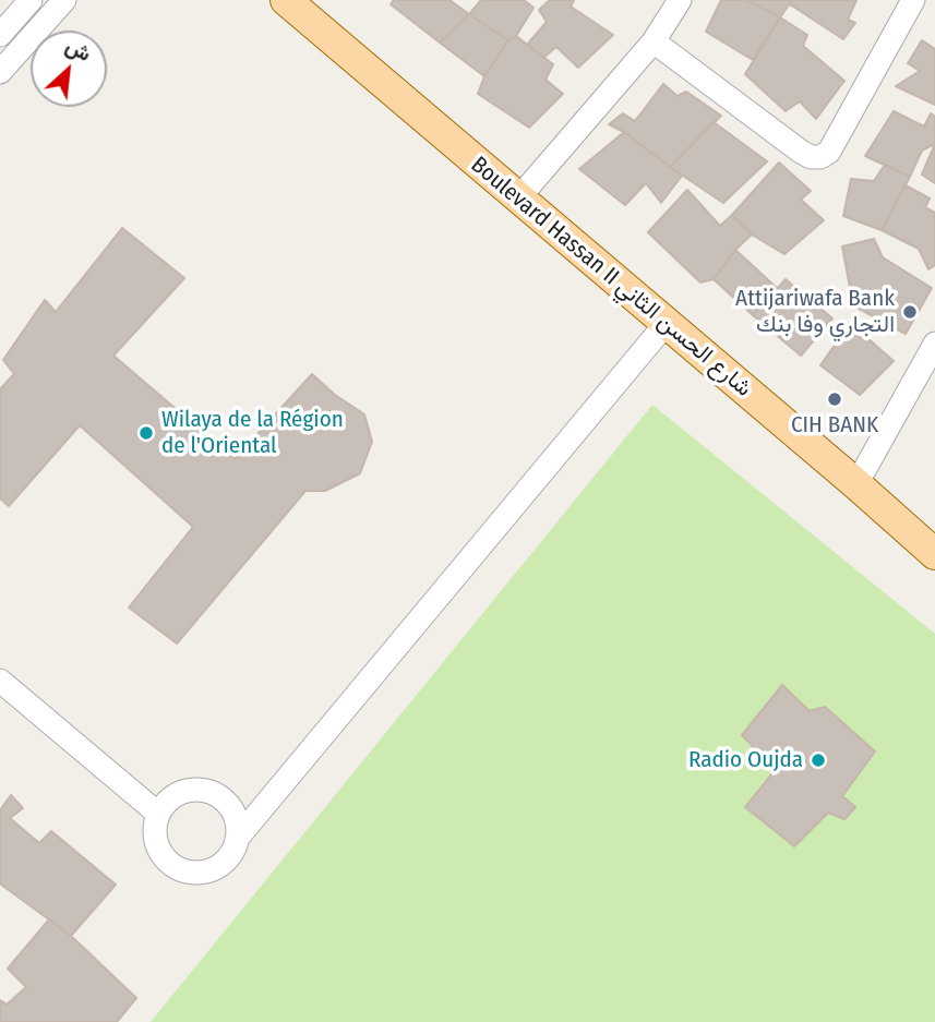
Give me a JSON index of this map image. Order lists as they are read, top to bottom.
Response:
{
  "streets": {
    "main road": ["Boulevard Hassan II شارع الحسن الثاني"]
  },
  "places": [
    "Attijariwafa Bank التجاري وفا بنك",
    "CIH BANK",
    "Wilaya de la Région de l'Oriental",
    "Radio Oujda"
  ],
  "north": "top right"
}
